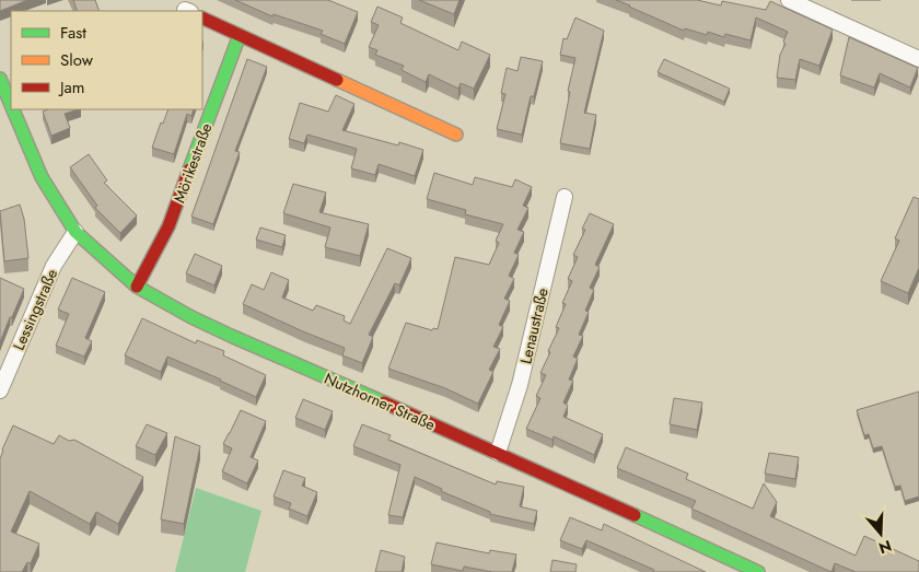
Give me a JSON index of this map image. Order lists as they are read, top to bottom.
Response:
{
  "streets": {
    "main road": ["Mörikestraße", "Nutzhorner Straße"],
    "street": ["Lessingstraße", "Lenaustraße"]
  },
  "crossings": [
    ["Mörikestraße", "Nutzhorner Straße"],
    ["Lessingstraße", "Nutzhorner Straße"],
    ["Lenaustraße", "Nutzhorner Straße"]
  ],
  "legend": ["Fast", "Slow", "Jam"],
  "north": "bottom"
}
